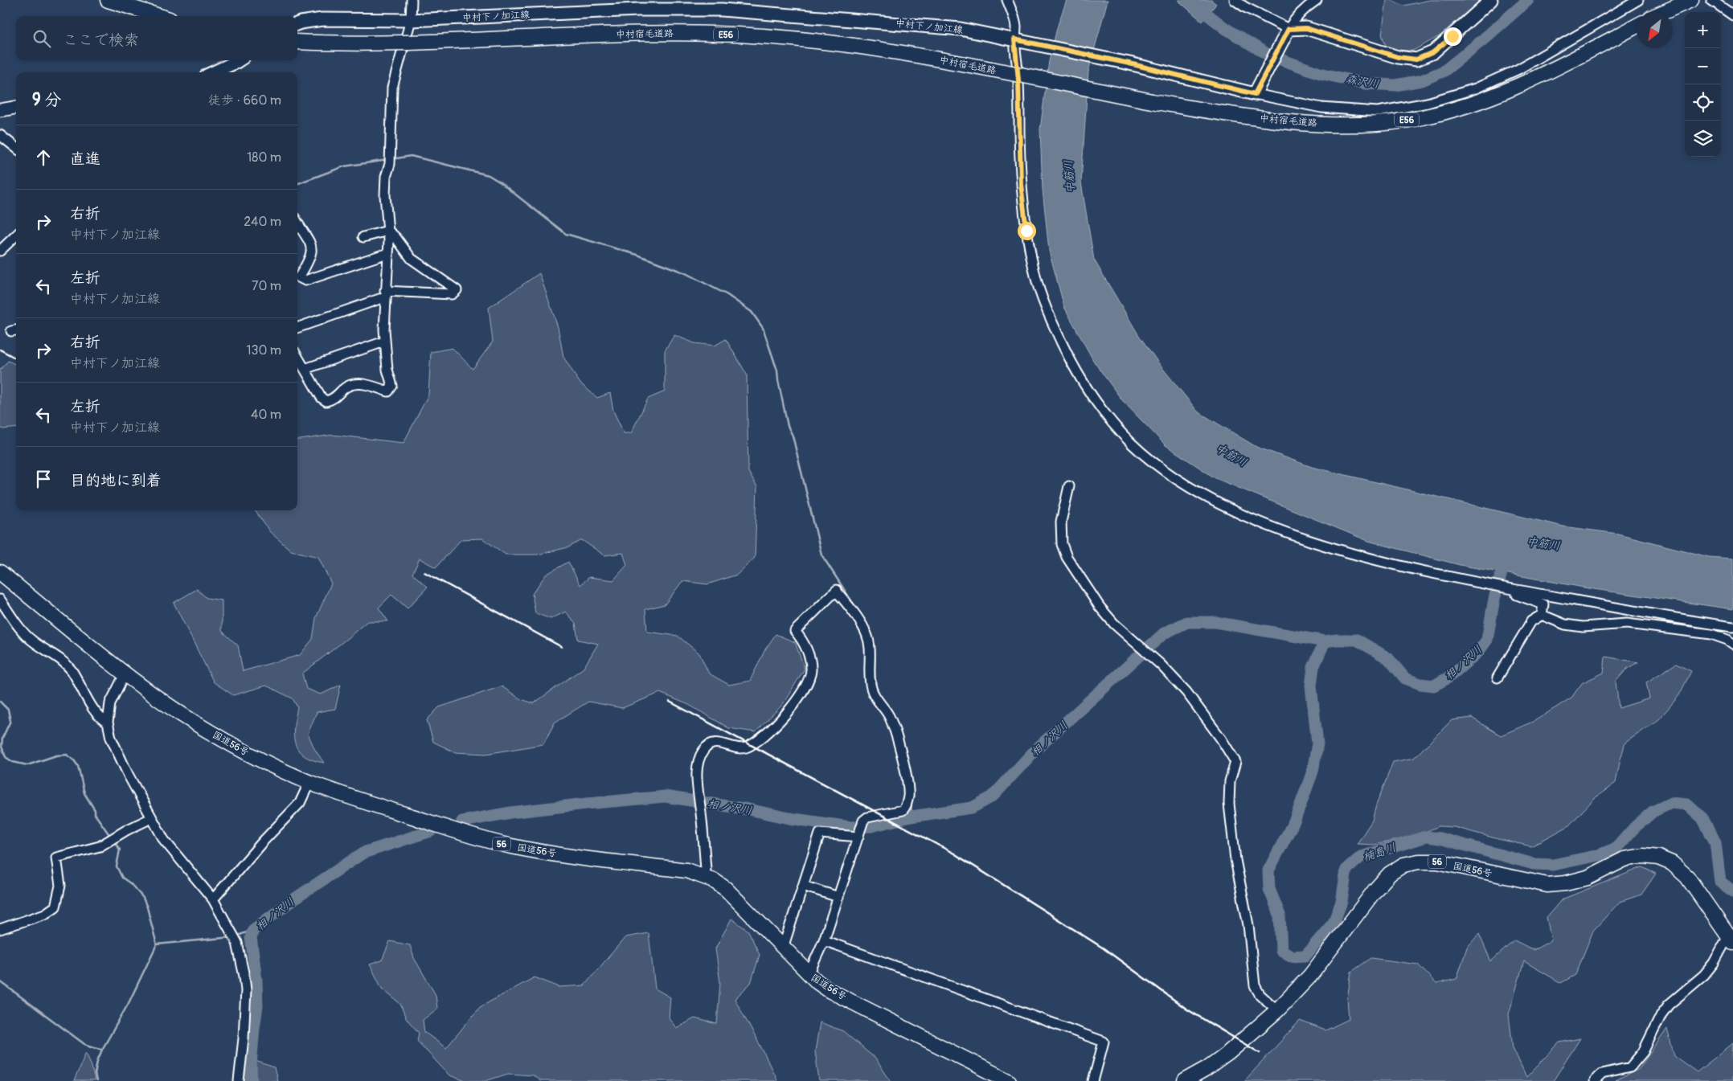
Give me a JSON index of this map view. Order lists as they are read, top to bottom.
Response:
{
  "streets": {
    "highway": [
      "中村宿毛道路",
      "E56",
      "国道56号",
      "56"
    ],
    "main road": ["中村下ノ加江線"]
  },
  "water": [
    "森沢川",
    "中筋川",
    "相ノ沢川",
    "楠島川"
  ],
  "north": "bottom left",
  "page": {
    "map_buttons": ["+", "−"],
    "search": "ここで検索",
    "heading": ["9 分", "徒歩 · 660 m"],
    "list": [
      ["直進", "180 m"],
      ["右折", "中村下ノ加江線", "240 m"],
      ["左折", "中村下ノ加江線", "70 m"],
      ["右折", "中村下ノ加江線", "130 m"],
      ["左折", "中村下ノ加江線", "40 m"],
      "目的地に到着"
    ]
  }
}
